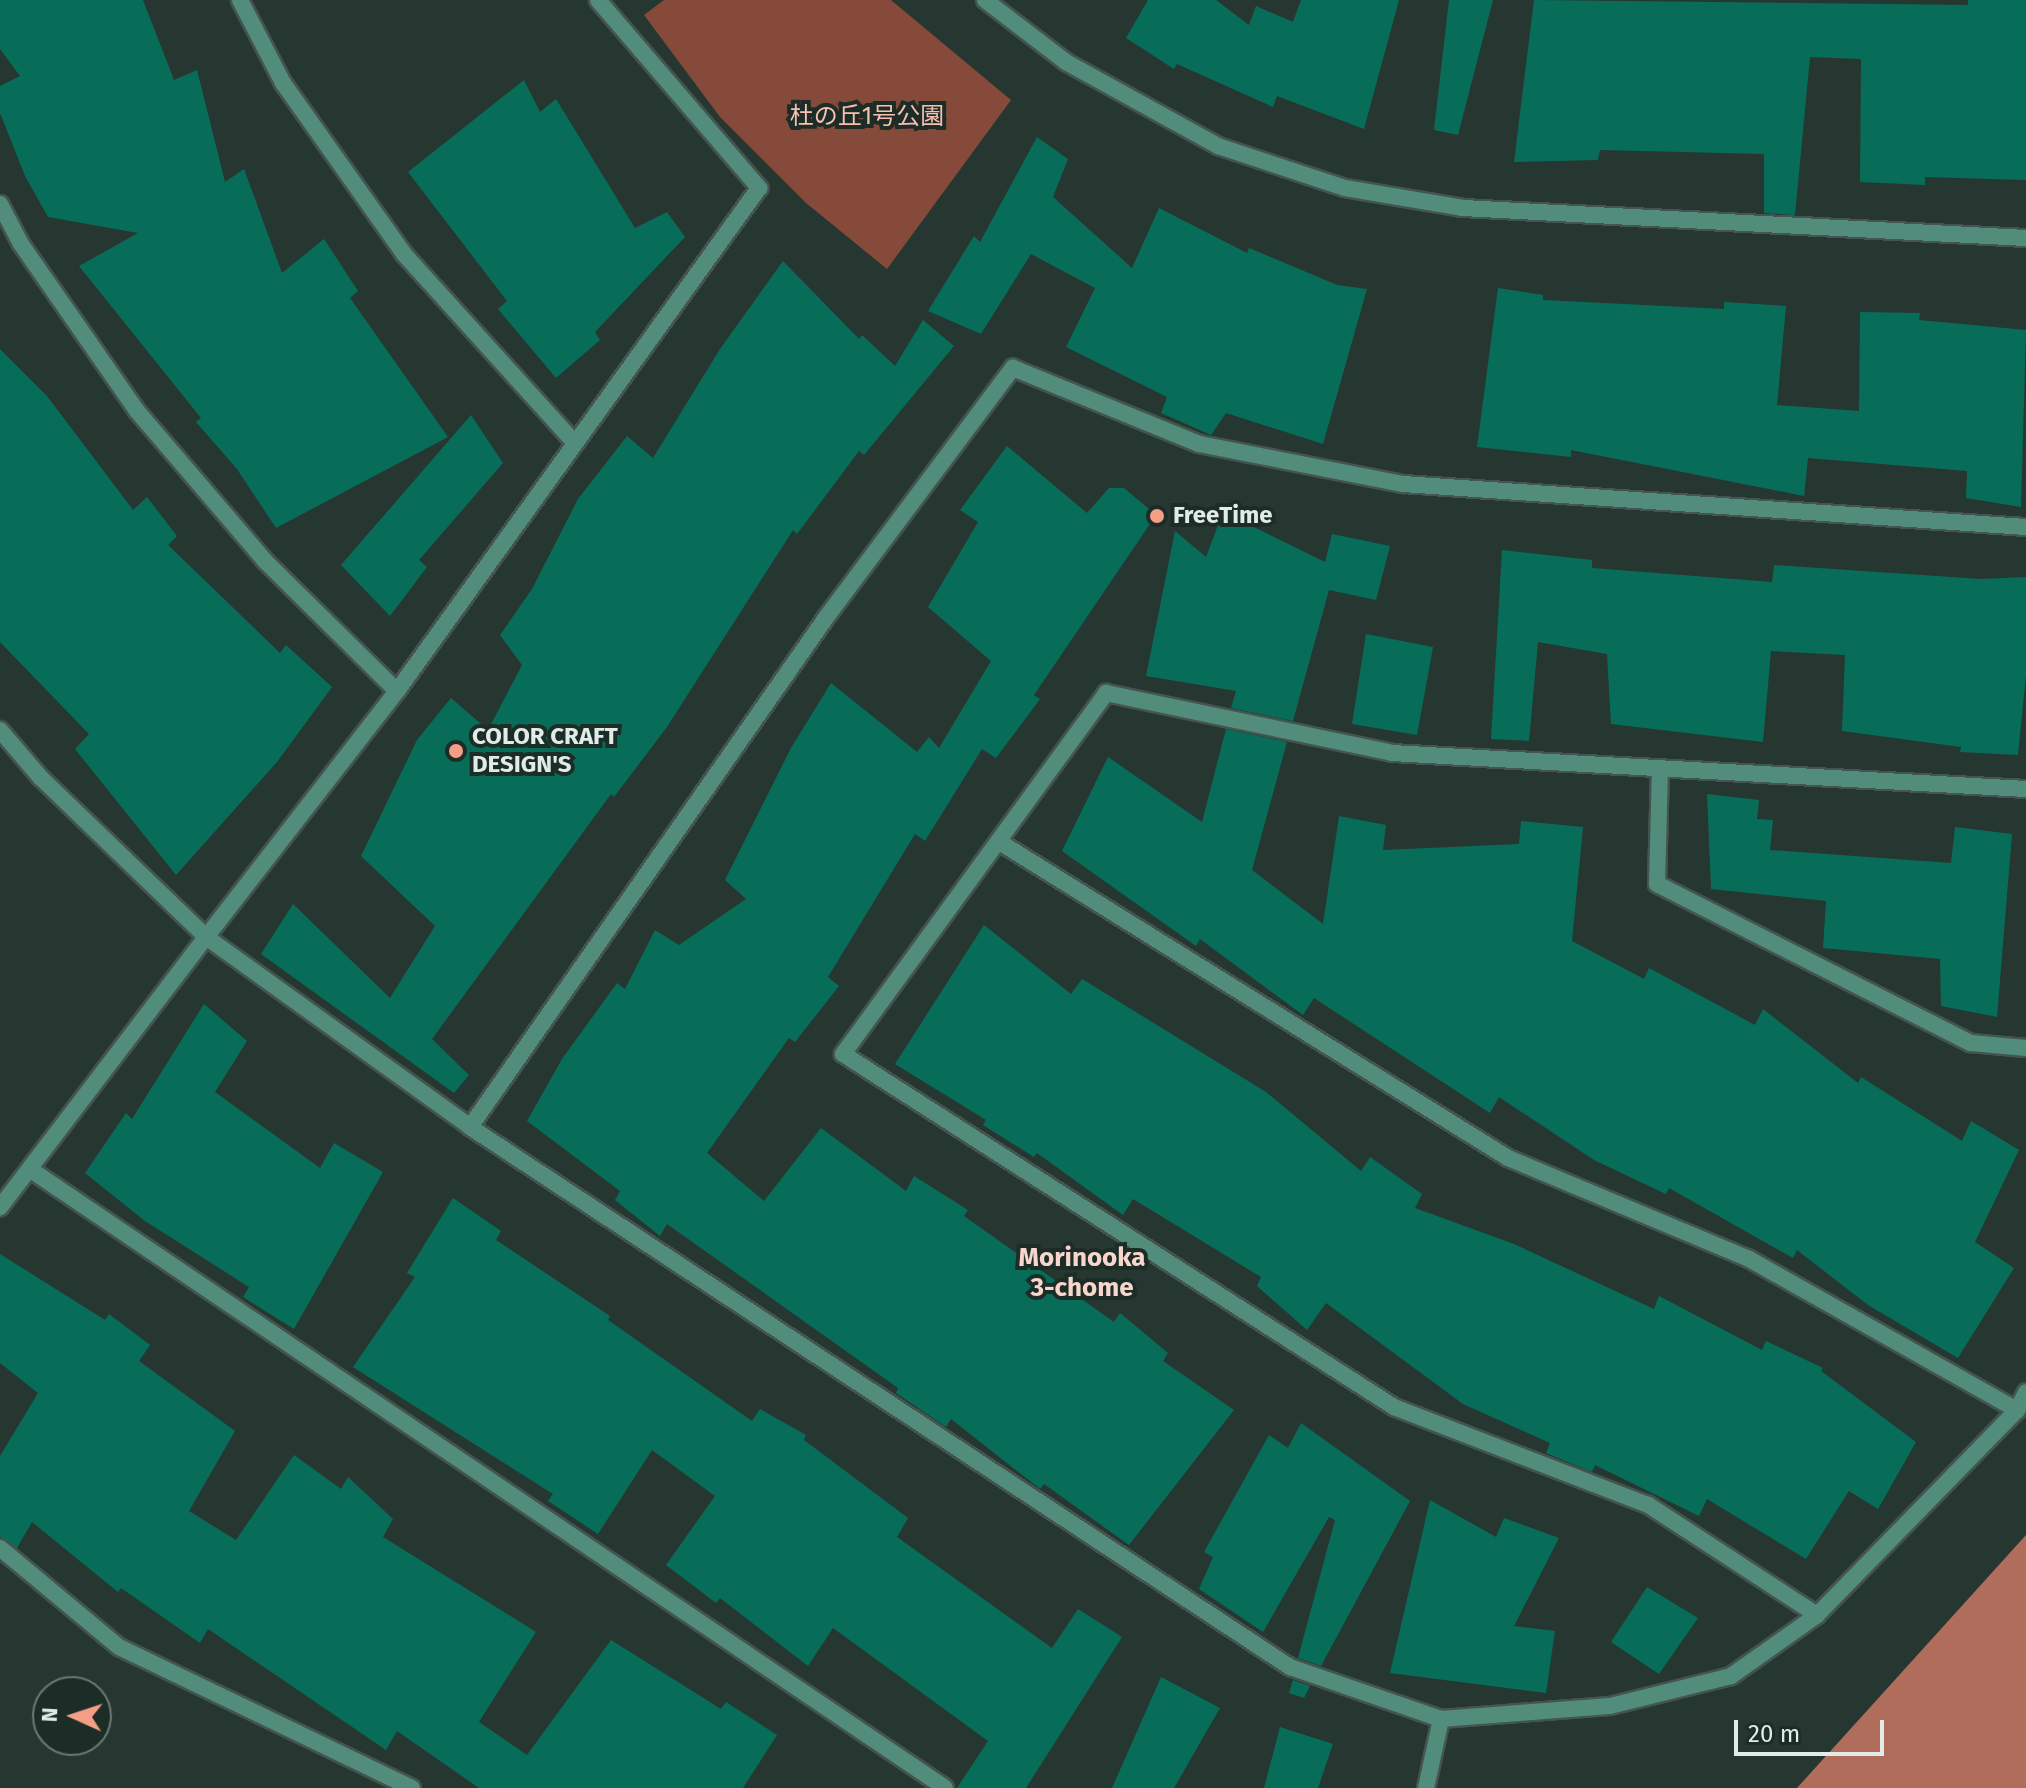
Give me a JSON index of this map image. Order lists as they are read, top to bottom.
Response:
{
  "districts": ["Morinooka 3-chome"],
  "parks": ["杜の丘1号公園"],
  "places": ["FreeTime", "COLOR CRAFT DESIGN'S"],
  "scale_bar": "20 m",
  "north": "left"
}
